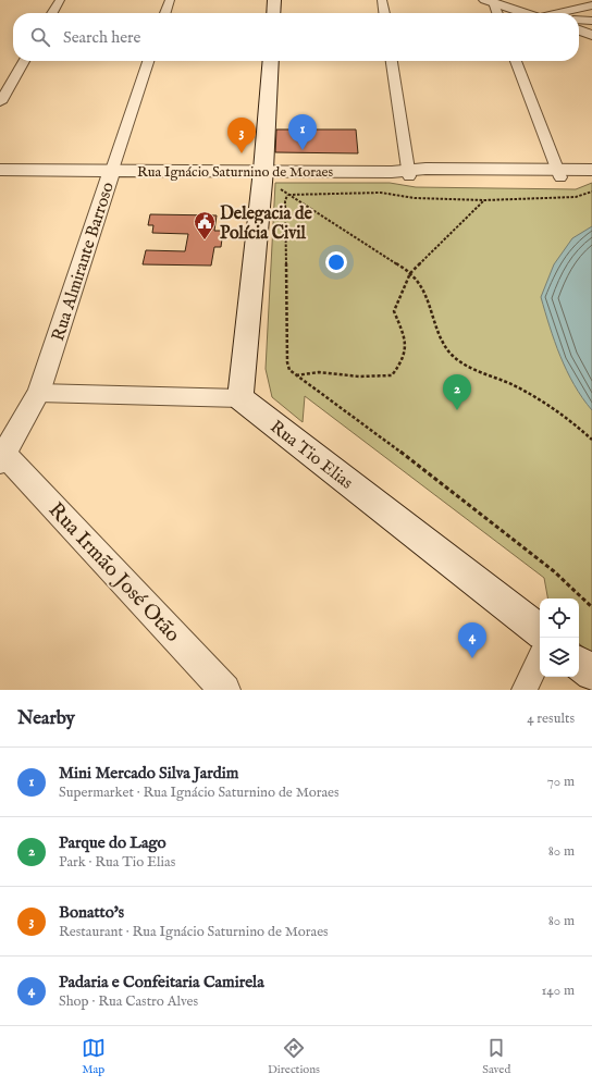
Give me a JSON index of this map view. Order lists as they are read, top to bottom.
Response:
{
  "streets": {
    "main road": ["Rua Tio Elias"],
    "street": ["Rua Ignácio Saturnino de Moraes", "Rua Almirante Barroso", "Rua Irmão José Otão"]
  },
  "crossings": [
    ["Rua Ignácio Saturnino de Moraes", "Rua Almirante Barroso"],
    ["Rua Almirante Barroso", "Rua Irmão José Otão"]
  ],
  "places": {
    "public building": ["Delegacia de Polícia Civil"]
  },
  "page": {
    "search": "Search here",
    "pins": [
      "1",
      "3",
      "2",
      "4"
    ],
    "heading": ["Nearby", "4 results"],
    "list": [
      {
        "mark": "1",
        "name": "Mini Mercado Silva Jardim",
        "note": "Supermarket · Rua Ignácio Saturnino de Moraes",
        "value": "70 m"
      },
      {
        "mark": "2",
        "name": "Parque do Lago",
        "note": "Park · Rua Tio Elias",
        "value": "80 m"
      },
      {
        "mark": "3",
        "name": "Bonatto's",
        "note": "Restaurant · Rua Ignácio Saturnino de Moraes",
        "value": "80 m"
      },
      {
        "mark": "4",
        "name": "Padaria e Confeitaria Camirela",
        "note": "Shop · Rua Castro Alves",
        "value": "140 m"
      }
    ],
    "nav": ["Map", "Directions", "Saved"]
  }
}
